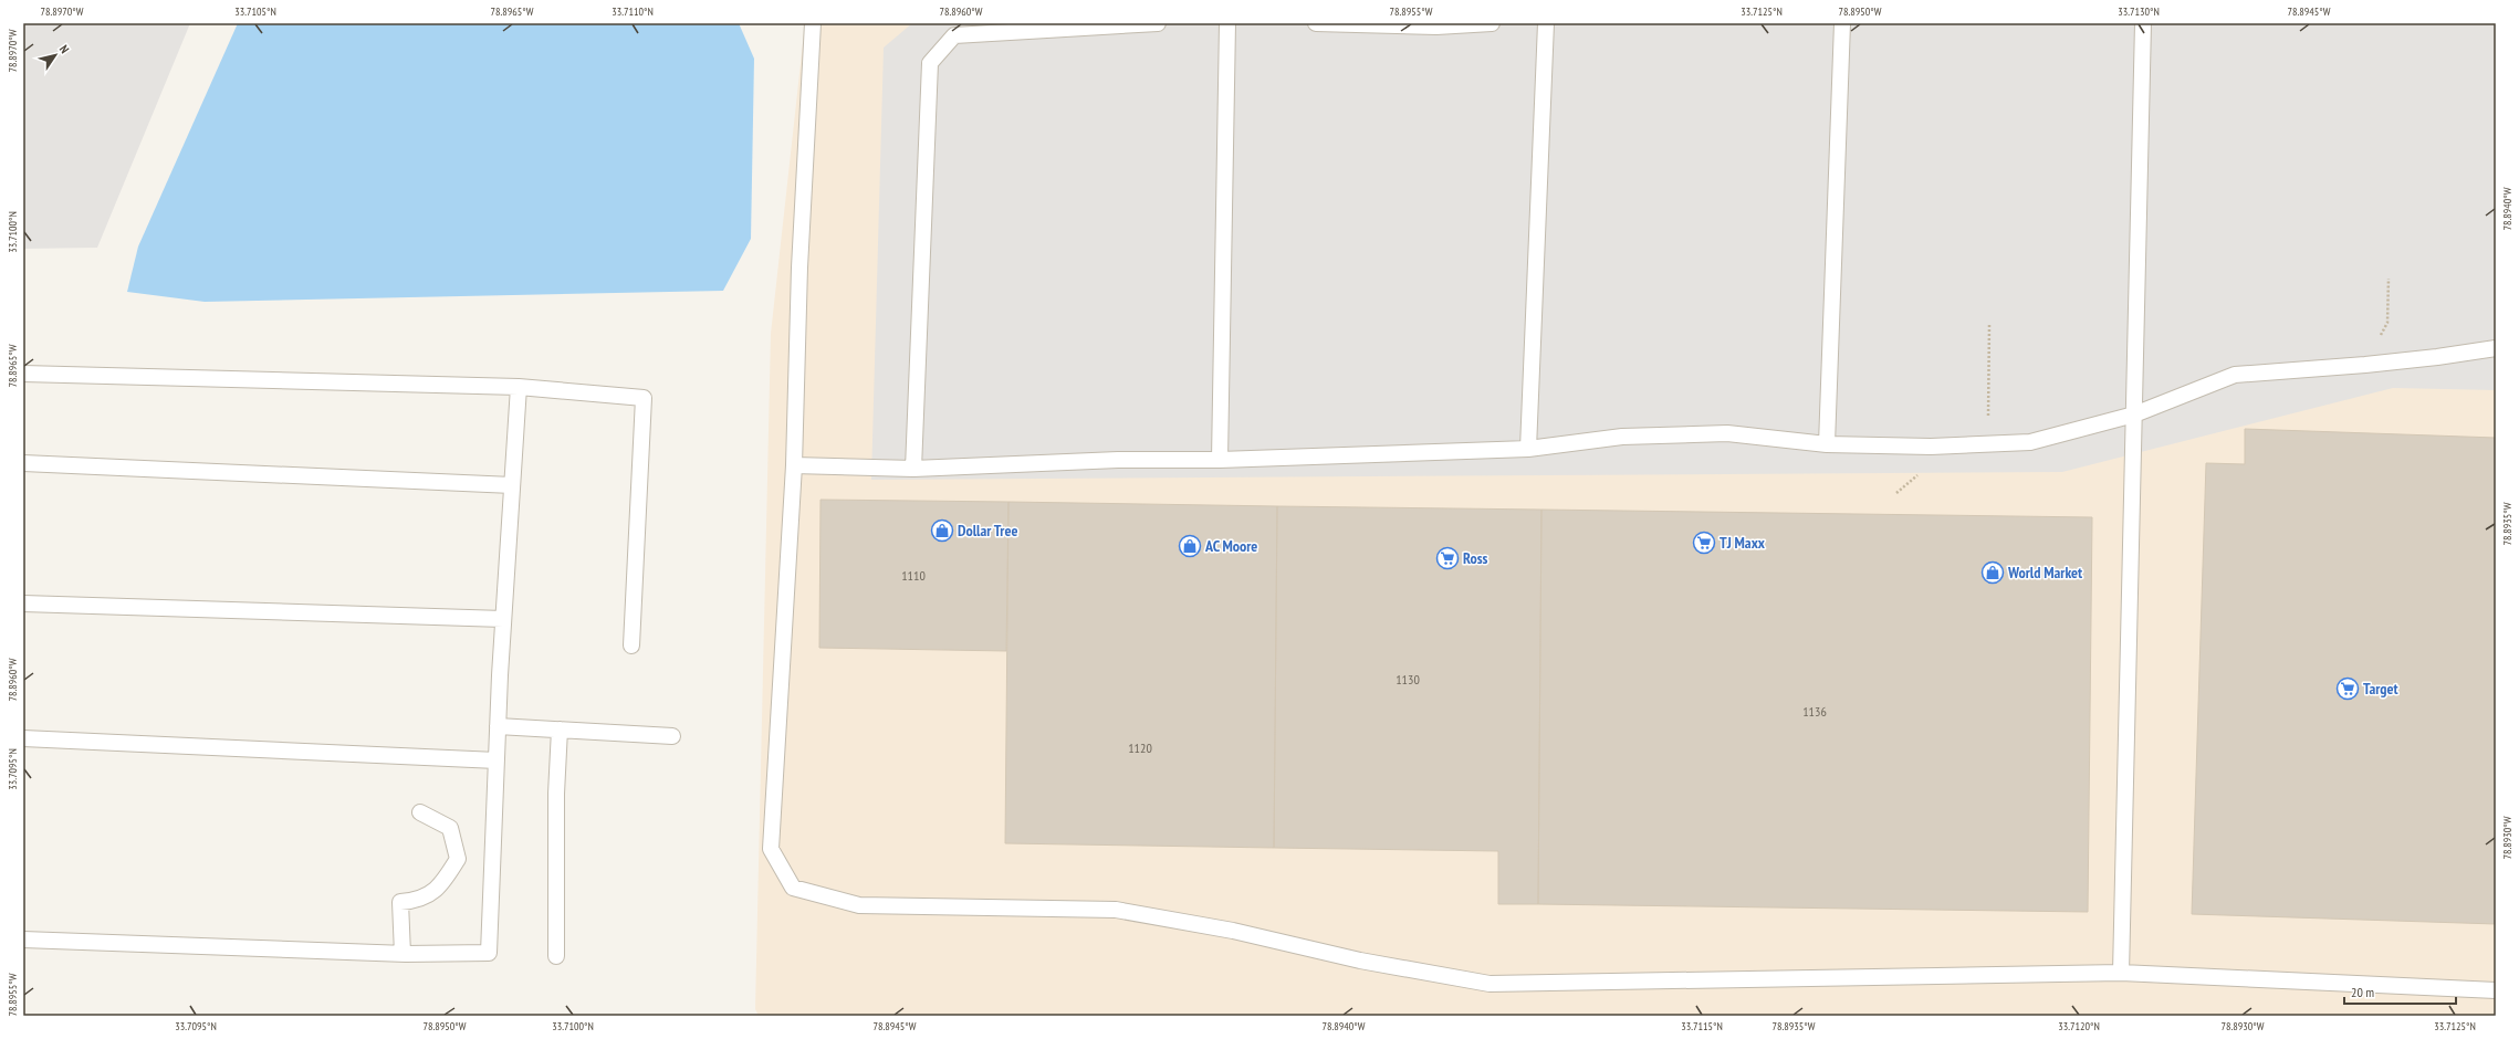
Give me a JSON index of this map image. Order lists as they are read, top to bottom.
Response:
{
  "places": {
    "shop": ["Dollar Tree", "AC Moore", "World Market"],
    "supermarket": ["TJ Maxx", "Ross", "Target"]
  },
  "house_numbers": [
    "1110",
    "1130",
    "1136",
    "1120"
  ],
  "scale_bar": "20 m",
  "north": "top right",
  "coordinates": [
    "78.8970°W",
    "33.7105°N",
    "78.8965°W",
    "33.7110°N",
    "78.8960°W",
    "78.8955°W",
    "33.7125°N",
    "78.8950°W",
    "33.7130°N",
    "78.8945°W",
    "78.8940°W",
    "33.7100°N",
    "78.8935°W",
    "33.7095°N",
    "78.8930°W",
    "33.7115°N",
    "33.7120°N"
  ]
}
